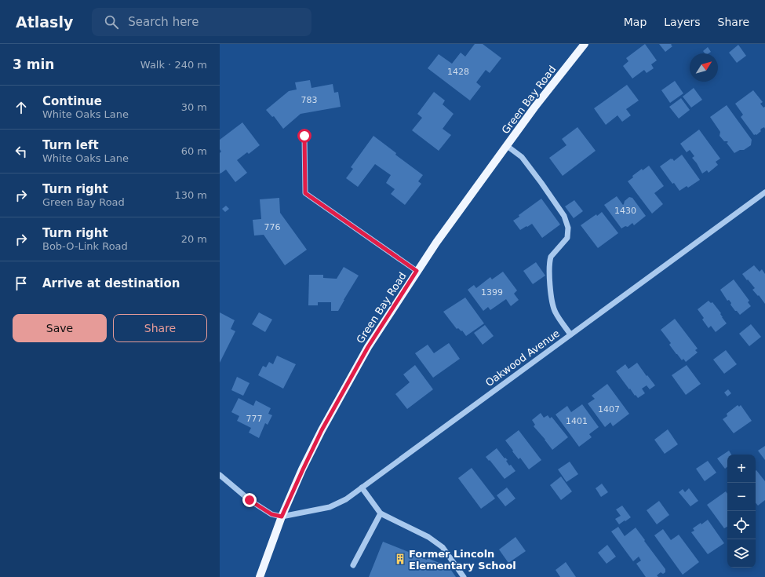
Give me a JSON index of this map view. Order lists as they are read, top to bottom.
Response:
{
  "streets": {
    "main road": ["Green Bay Road"],
    "street": ["Oakwood Avenue"]
  },
  "crossings": [
    ["Green Bay Road", "Oakwood Avenue"]
  ],
  "places": {
    "building": ["Former Lincoln Elementary School"]
  },
  "house_numbers": [
    "1428",
    "783",
    "1430",
    "776",
    "1399",
    "1407",
    "777",
    "1401"
  ],
  "north": "top right",
  "page": {
    "header": "Atlasly",
    "search": "Search here",
    "nav": ["Map", "Layers", "Share"],
    "heading": ["3 min", "Walk · 240 m"],
    "list": [
      ["Continue", "White Oaks Lane", "30 m"],
      ["Turn left", "White Oaks Lane", "60 m"],
      ["Turn right", "Green Bay Road", "130 m"],
      ["Turn right", "Bob-O-Link Road", "20 m"],
      "Arrive at destination"
    ],
    "buttons": ["Save", "Share"],
    "map_buttons": ["+", "−"]
  }
}
